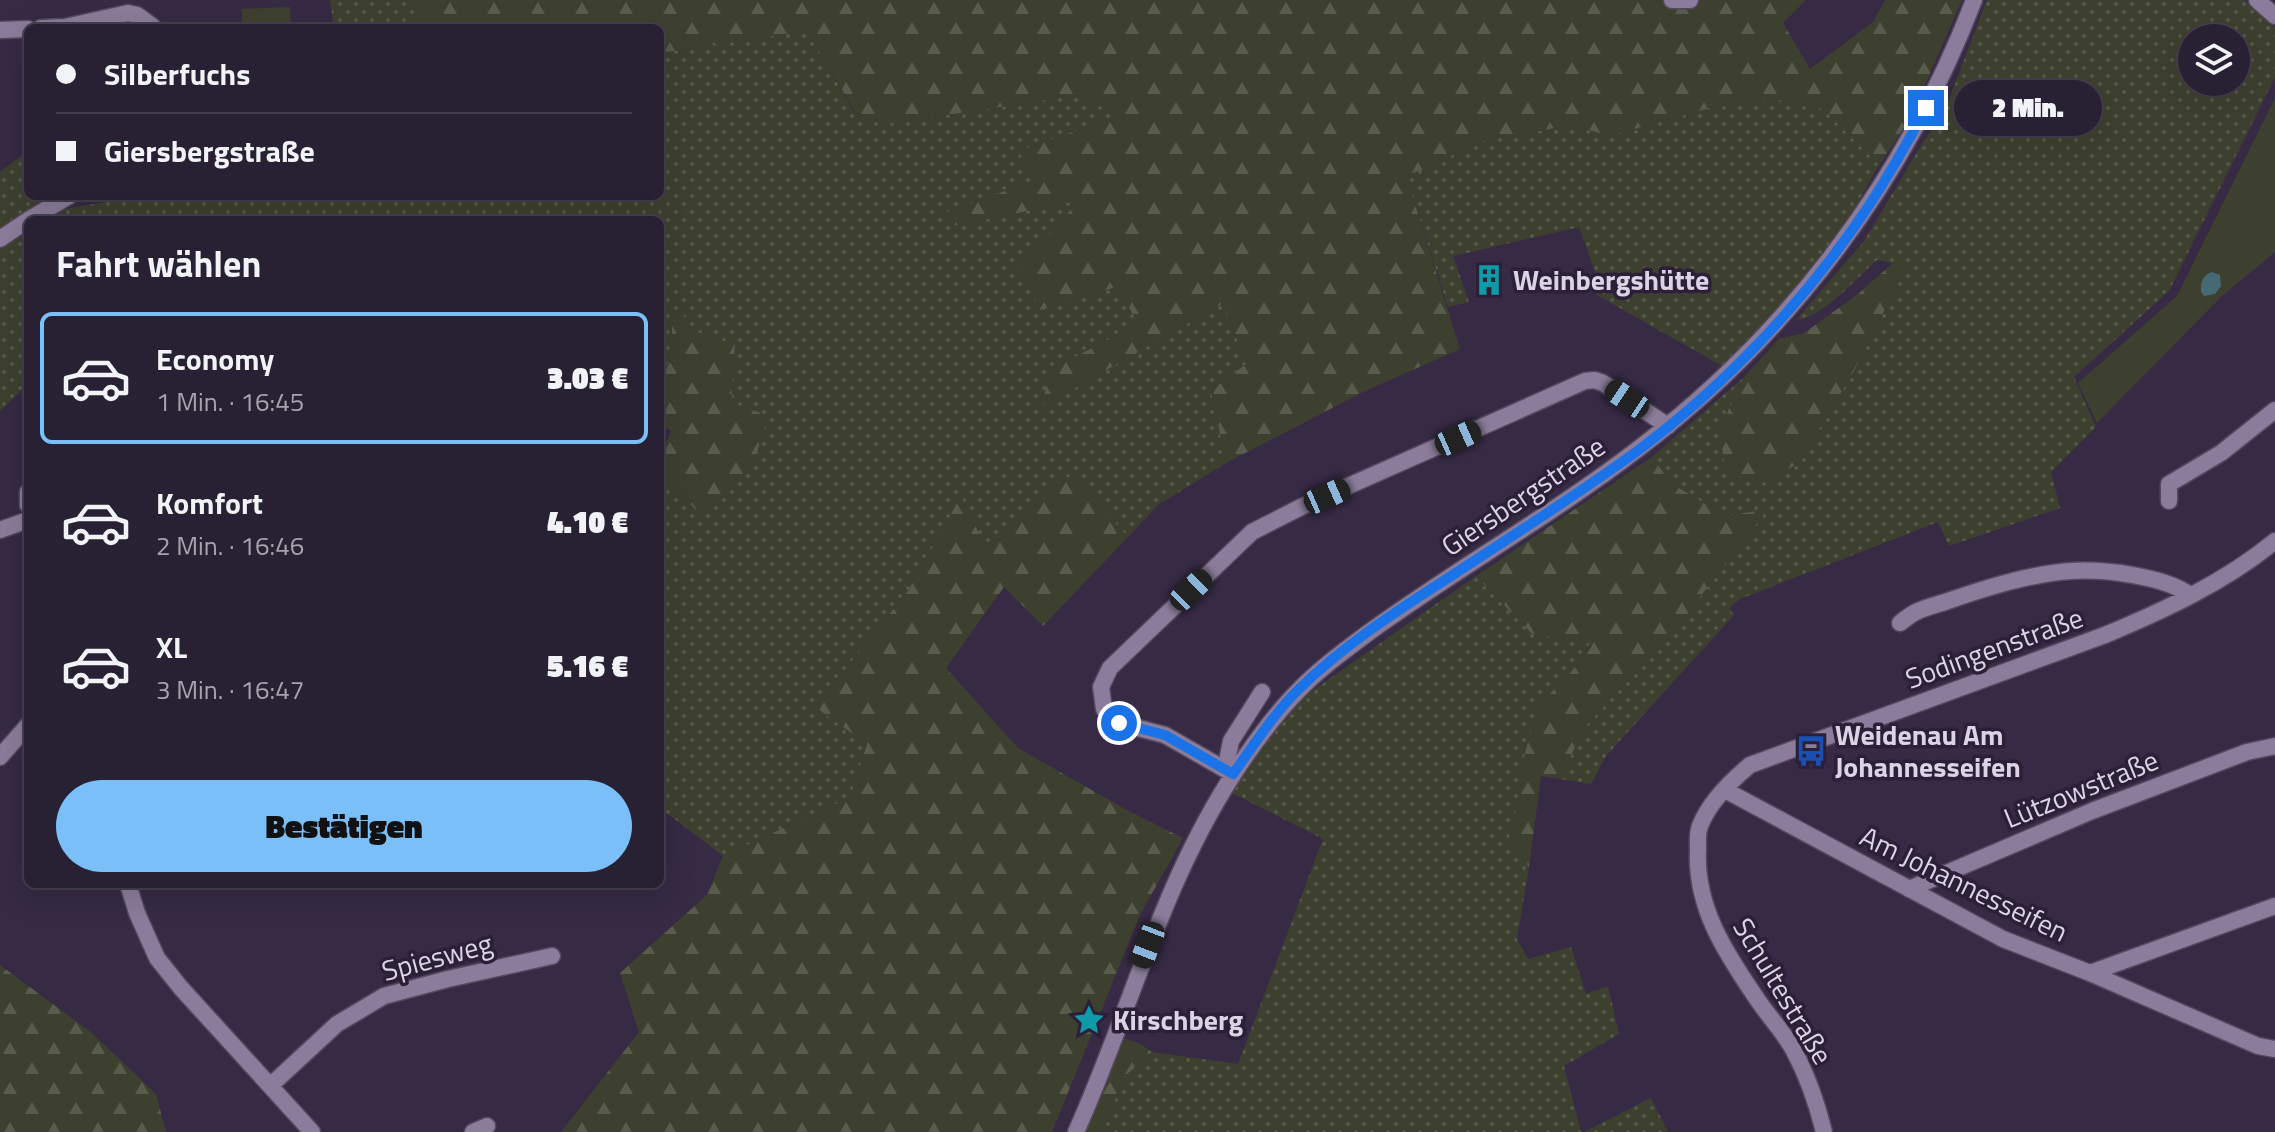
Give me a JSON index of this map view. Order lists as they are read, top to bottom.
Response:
{
  "streets": {
    "street": [
      "Giersbergstraße",
      "Sodingenstraße",
      "Lützowstraße",
      "Am Johannesseifen",
      "Spiesweg",
      "Schultestraße"
    ]
  },
  "crossings": [
    ["Sodingenstraße", "Am Johannesseifen"],
    ["Sodingenstraße", "Schultestraße"],
    ["Lützowstraße", "Am Johannesseifen"],
    ["Am Johannesseifen", "Schultestraße"]
  ],
  "places": {
    "building": ["Weinbergshütte"],
    "bus stop": ["Weidenau Am Johannesseifen"],
    "place": ["Kirschberg"]
  },
  "page": {
    "banner": ["Silberfuchs", "Giersbergstraße"],
    "bubble": "2 Min.",
    "heading": "Fahrt wählen",
    "list": [
      {
        "name": "Economy",
        "note": "1 Min. · 16:45",
        "value": "3.03 €"
      },
      {
        "name": "Komfort",
        "note": "2 Min. · 16:46",
        "value": "4.10 €"
      },
      {
        "name": "XL",
        "note": "3 Min. · 16:47",
        "value": "5.16 €"
      }
    ],
    "buttons": "Bestätigen"
  }
}
